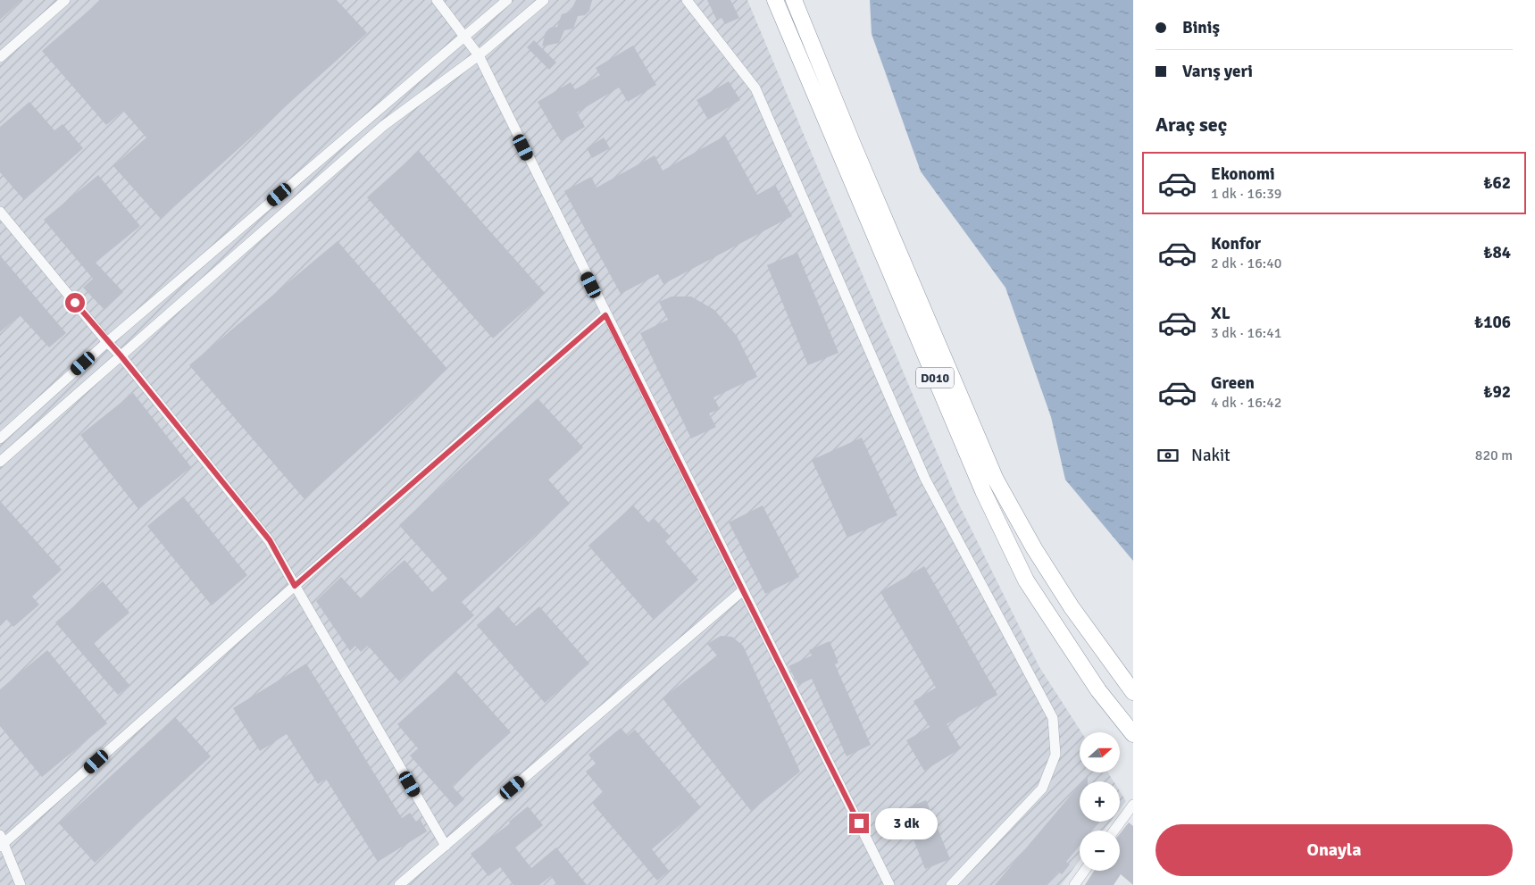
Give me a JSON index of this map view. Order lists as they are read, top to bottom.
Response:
{
  "streets": {
    "highway": ["D010"]
  },
  "north": "right",
  "page": {
    "banner": ["Biniş", "Varış yeri"],
    "heading": "Araç seç",
    "list": [
      {
        "name": "Ekonomi",
        "note": "1 dk · 16:39",
        "value": "₺62"
      },
      {
        "name": "Konfor",
        "note": "2 dk · 16:40",
        "value": "₺84"
      },
      {
        "name": "XL",
        "note": "3 dk · 16:41",
        "value": "₺106"
      },
      {
        "name": "Green",
        "note": "4 dk · 16:42",
        "value": "₺92"
      }
    ],
    "pay": ["Nakit", "820 m"],
    "map_buttons": ["+", "−"],
    "bubble": "3 dk",
    "buttons": "Onayla"
  }
}
